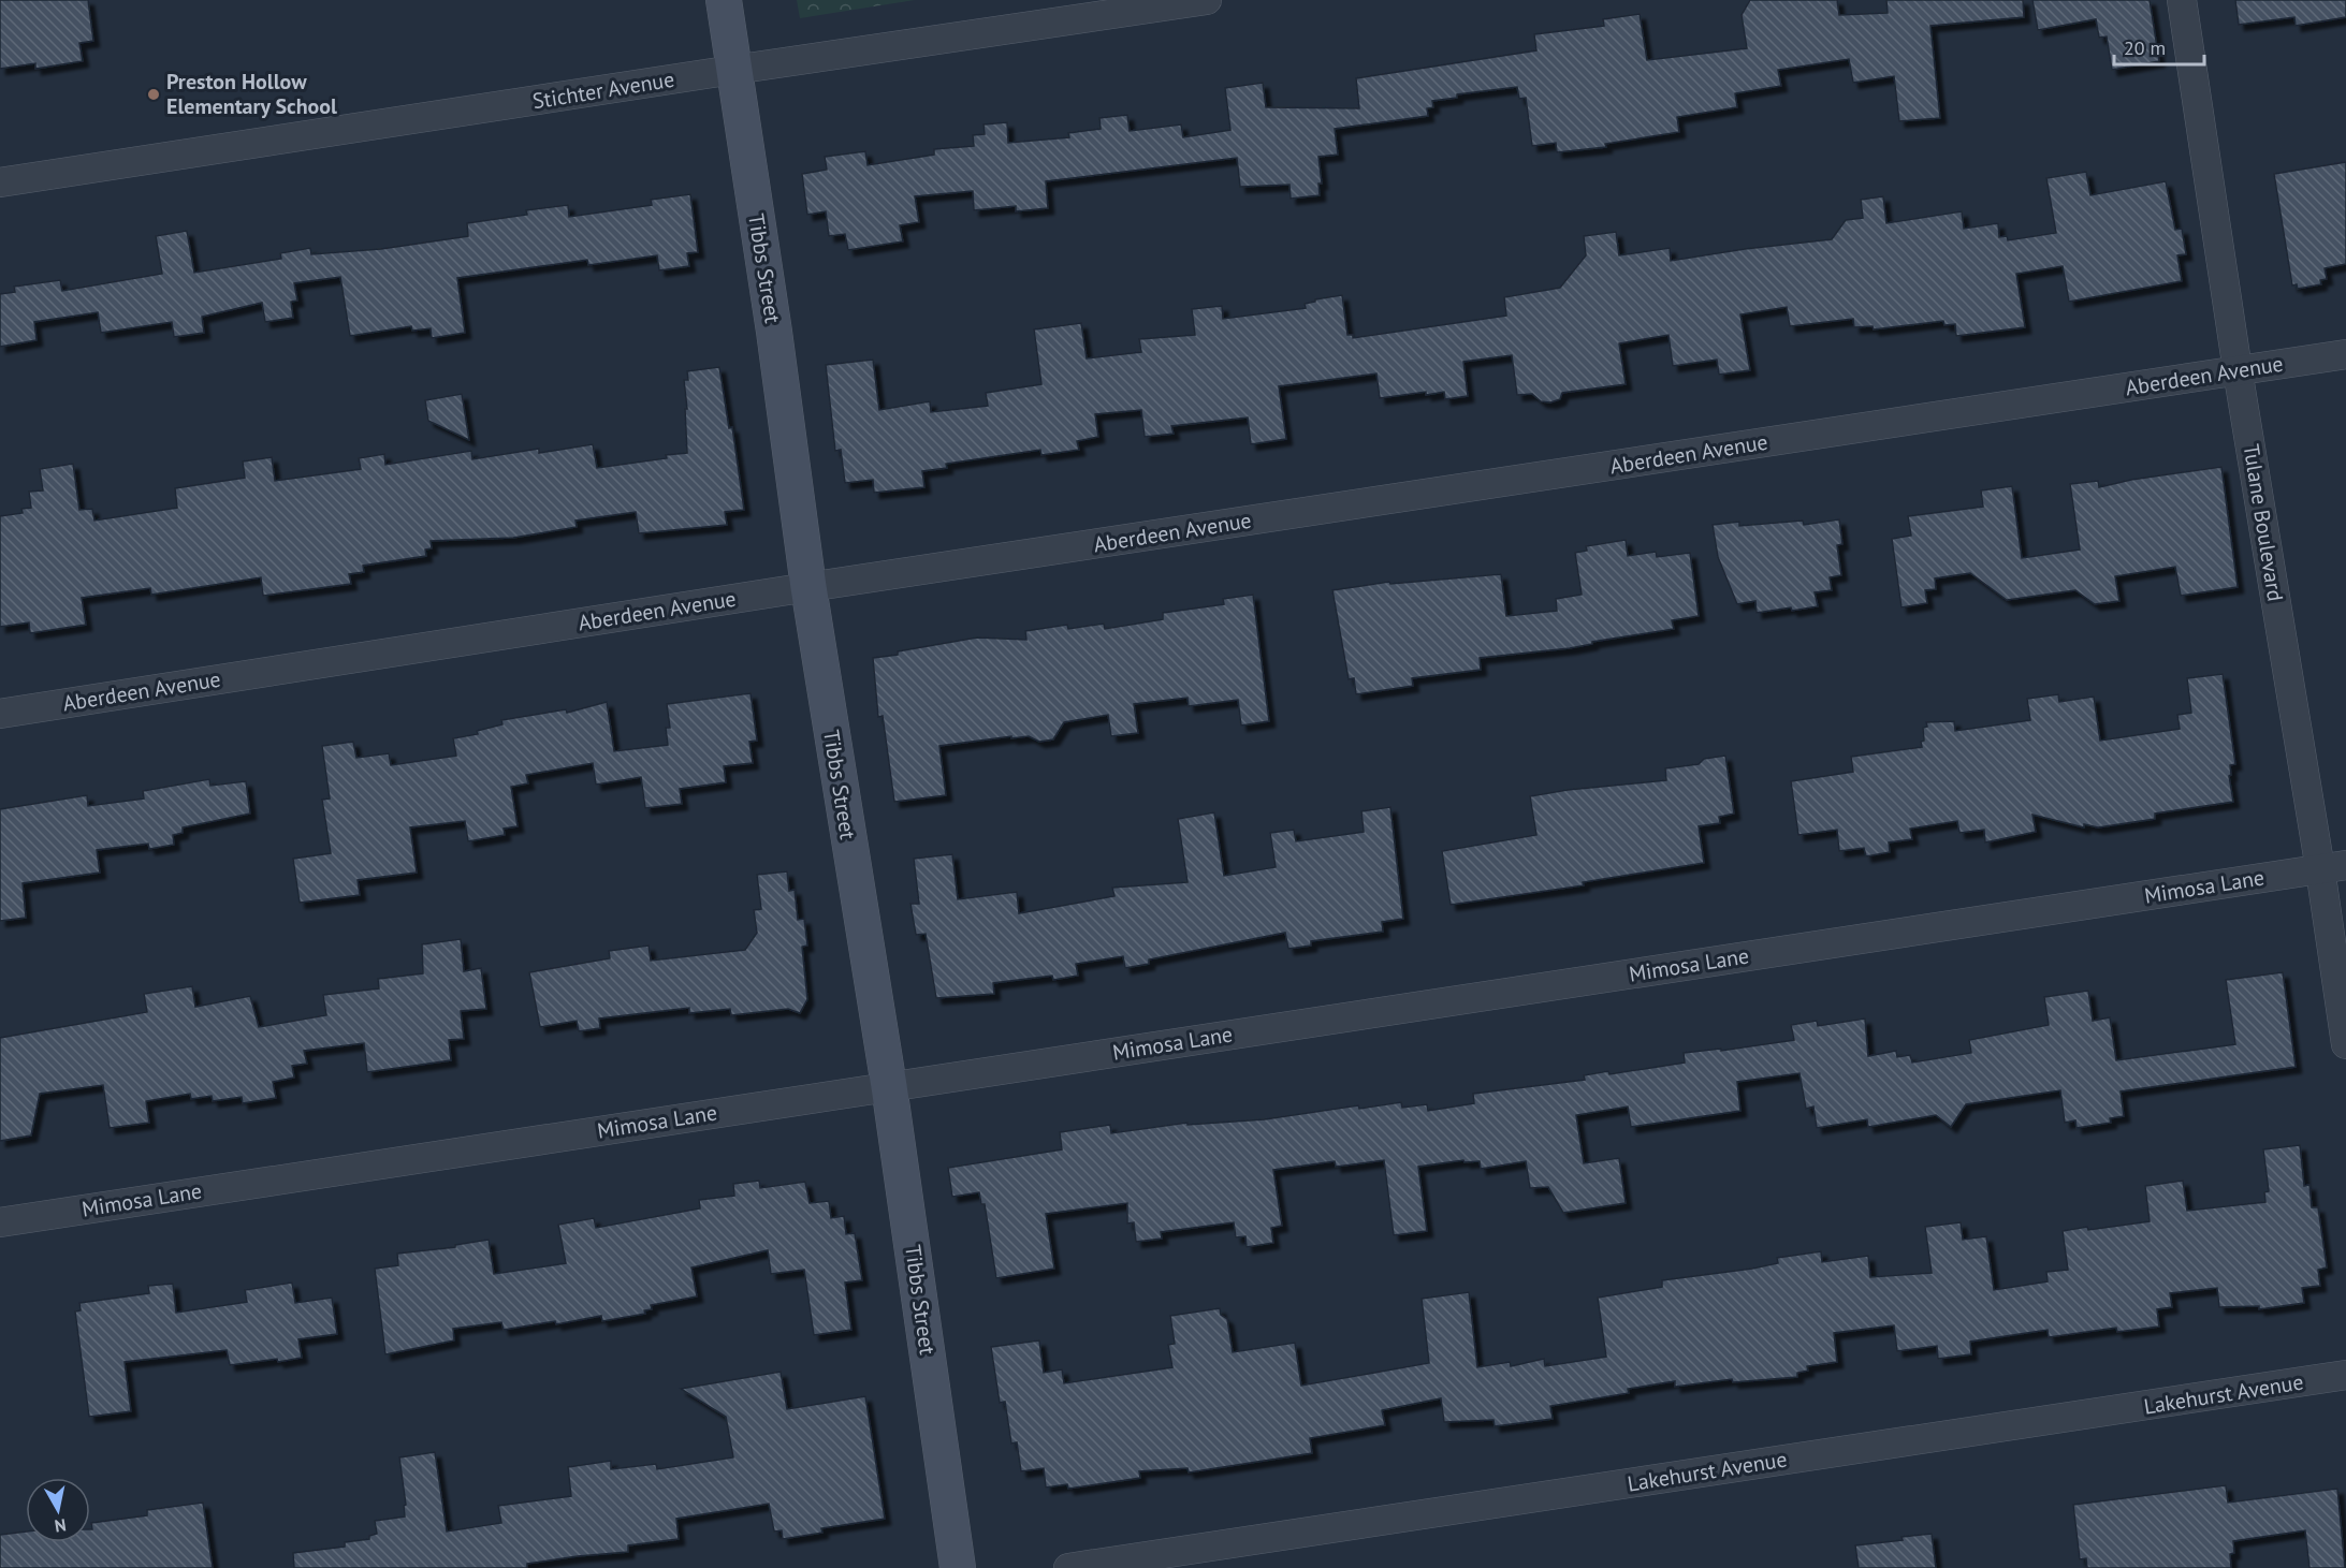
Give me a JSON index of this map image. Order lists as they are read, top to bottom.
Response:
{
  "streets": {
    "street": [
      "Stichter Avenue",
      "Tibbs Street",
      "Aberdeen Avenue",
      "Tulane Boulevard",
      "Mimosa Lane",
      "Lakehurst Avenue"
    ]
  },
  "crossings": [
    ["Stichter Avenue", "Tibbs Street"],
    ["Tibbs Street", "Aberdeen Avenue"],
    ["Tibbs Street", "Mimosa Lane"],
    ["Aberdeen Avenue", "Tulane Boulevard"],
    ["Tulane Boulevard", "Mimosa Lane"]
  ],
  "places": ["Preston Hollow Elementary School"],
  "scale_bar": "20 m",
  "north": "bottom"
}
